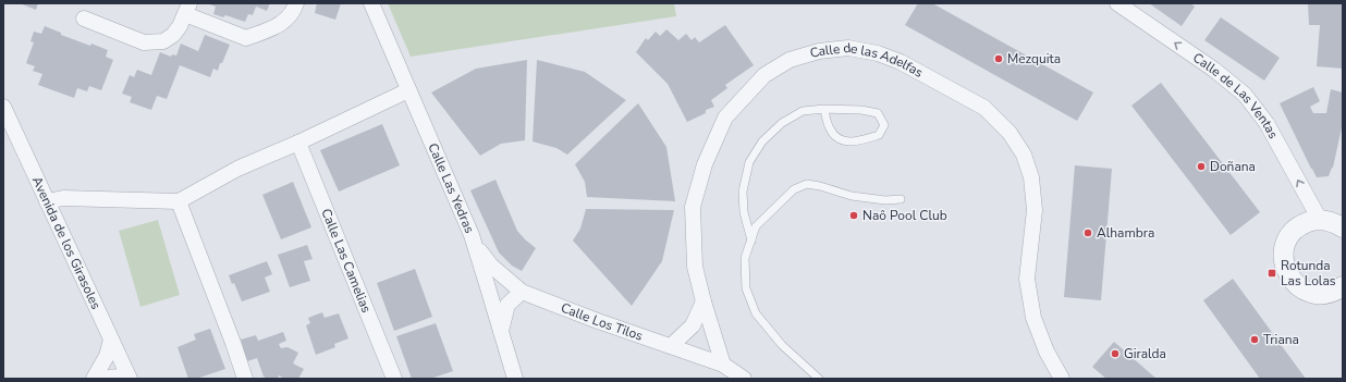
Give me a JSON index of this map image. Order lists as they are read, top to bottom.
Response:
{
  "streets": {
    "street": [
      "Calle de las Adelfas",
      "Calle de Las Ventas",
      "Calle Las Yedras",
      "Avenida de los Girasoles",
      "Calle Las Camelias",
      "Calle Los Tilos"
    ]
  },
  "crossings": [
    ["Calle de las Adelfas", "Calle Los Tilos"],
    ["Calle Las Yedras", "Calle Los Tilos"]
  ],
  "one_way": ["Calle de Las Ventas"],
  "places": {
    "other": [
      "Mezquita",
      "Doñana",
      "Naô Pool Club",
      "Alhambra",
      "Triana",
      "Giralda"
    ],
    "transit": ["Rotunda Las Lolas"]
  }
}
